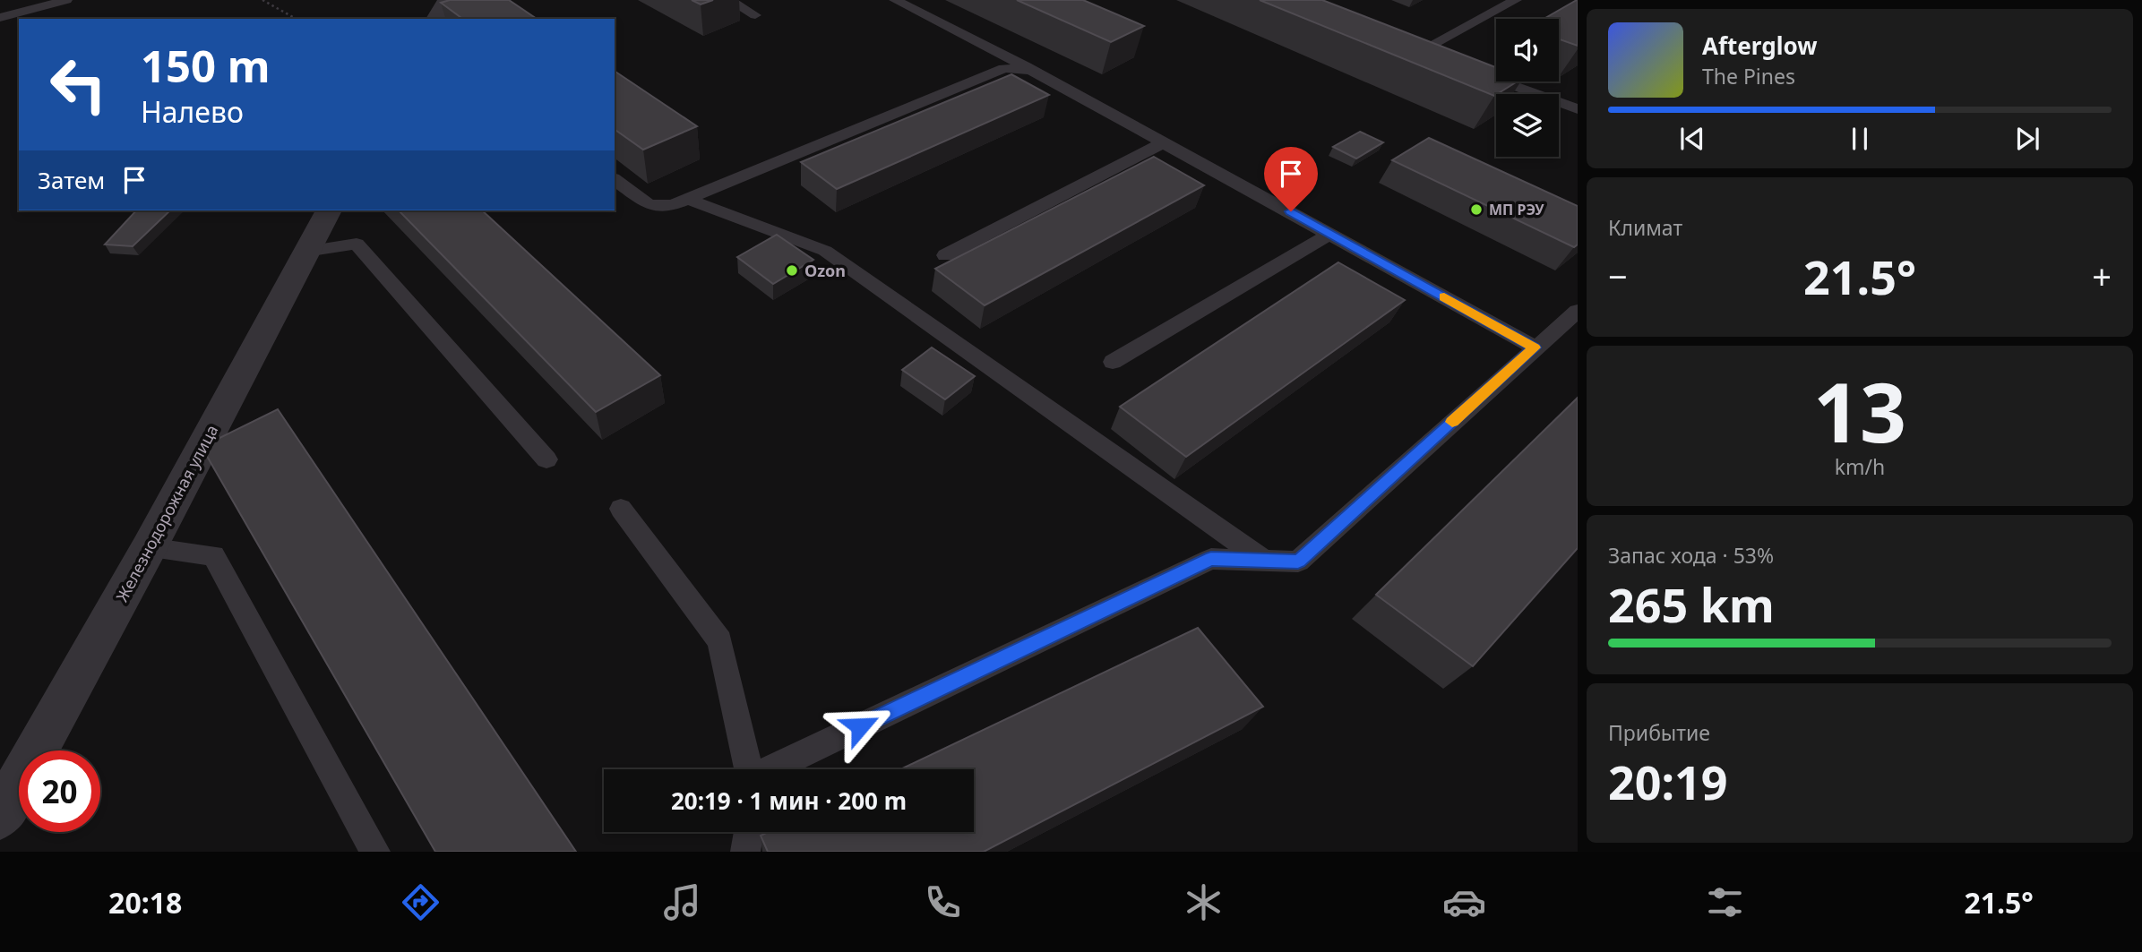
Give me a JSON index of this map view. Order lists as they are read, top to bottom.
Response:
{
  "streets": {
    "street": ["Железнодорожная улица"]
  },
  "places": ["МП РЭУ", "Ozon"],
  "page": {
    "turn": ["150 m", "Налево"],
    "song": ["Afterglow", "The Pines"],
    "then": "Затем",
    "tile": [
      "Климат",
      ["13", "km/h"],
      ["Запас хода · 53%", "265 km"],
      ["Прибытие", "20:19"]
    ],
    "heat": ["−", "21.5°", "+"],
    "limit": "20",
    "trip": "20:19 · 1 мин · 200 m",
    "tabs": ["20:18", "21.5°"]
  }
}
